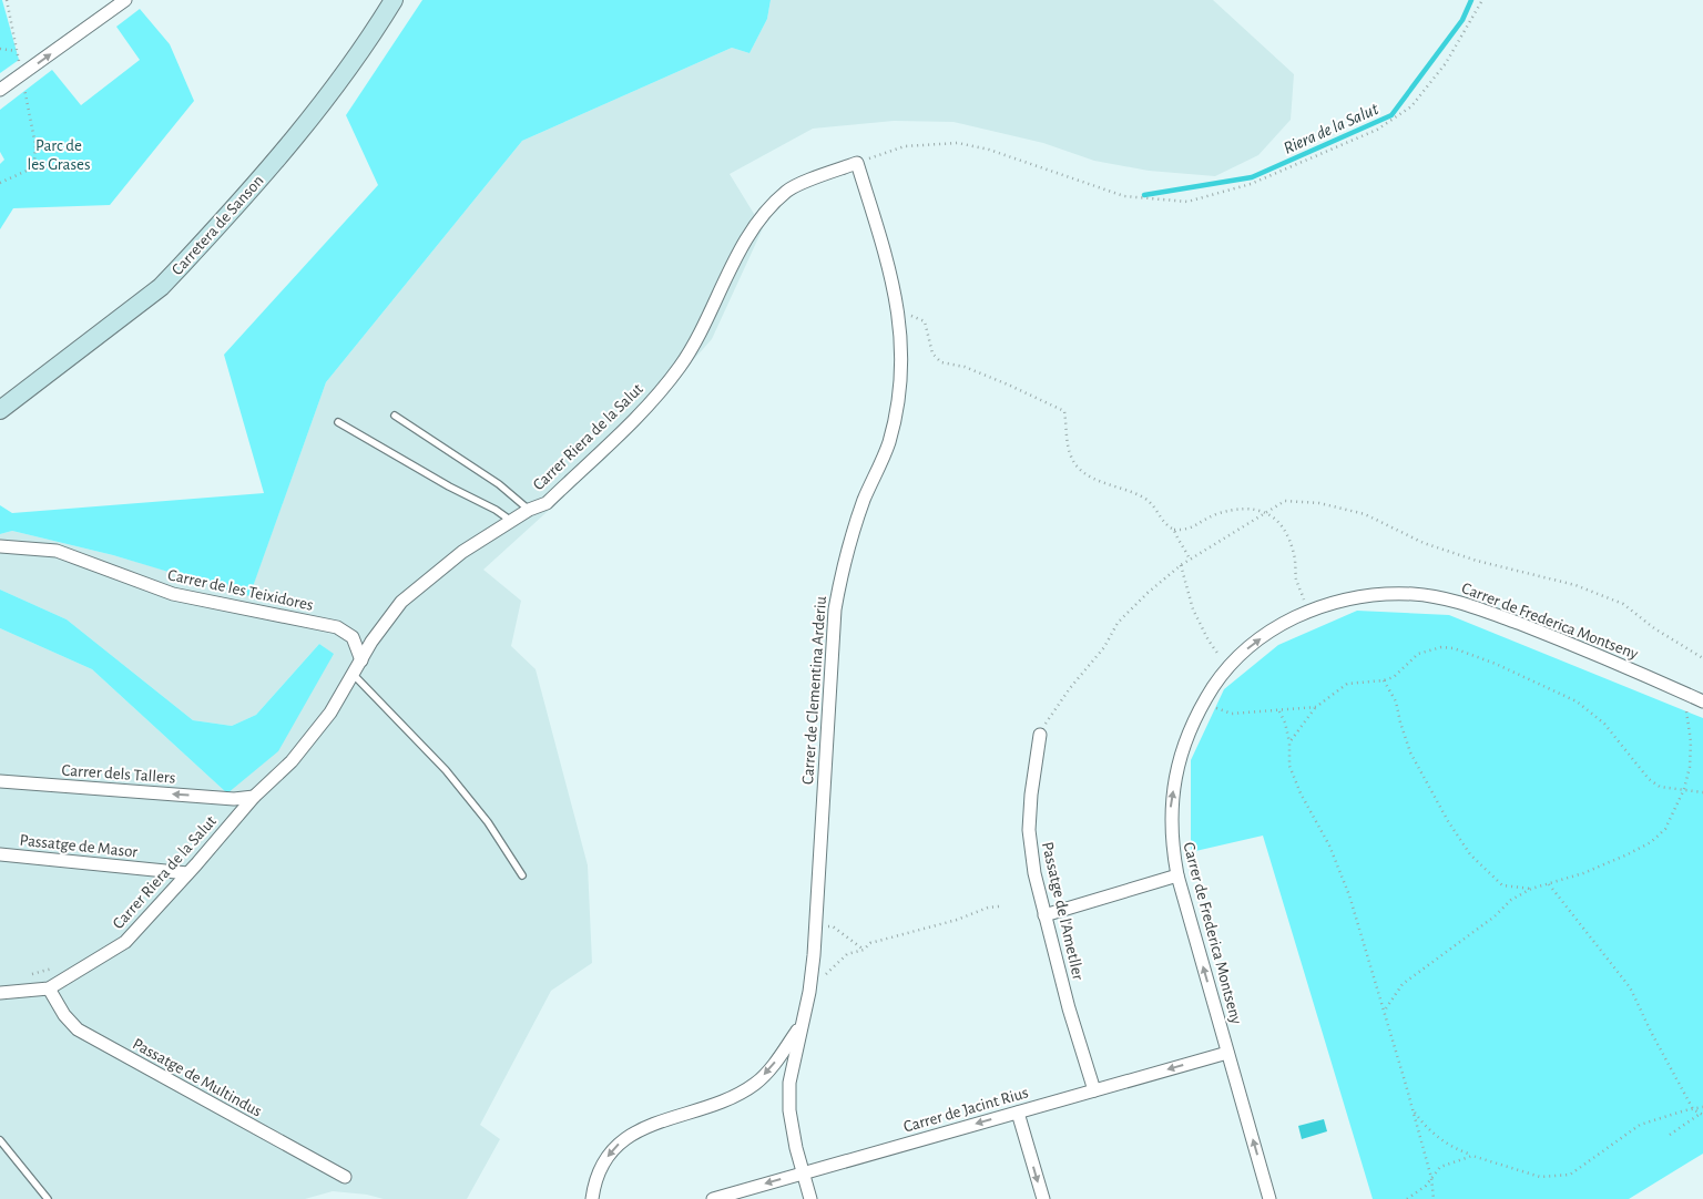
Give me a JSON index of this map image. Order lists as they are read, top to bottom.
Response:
{
  "streets": {
    "street": [
      "Carretera de Sanson",
      "Carrer Riera de la Salut",
      "Carrer de les Teixidores",
      "Carrer de Frederica Montseny",
      "Carrer de Clementina Arderiu",
      "Carrer dels Tallers",
      "Passatge de Masor",
      "Passatge de l'Ametller",
      "Passatge de Multindus",
      "Carrer de Jacint Rius"
    ]
  },
  "crossings": [
    ["Carrer Riera de la Salut", "Carrer de les Teixidores"],
    ["Carrer Riera de la Salut", "Carrer de Clementina Arderiu"],
    ["Carrer Riera de la Salut", "Carrer dels Tallers"],
    ["Carrer Riera de la Salut", "Passatge de Masor"],
    ["Carrer Riera de la Salut", "Passatge de Multindus"],
    ["Carrer de Frederica Montseny", "Carrer de Jacint Rius"],
    ["Carrer de Clementina Arderiu", "Carrer de Jacint Rius"],
    ["Passatge de l'Ametller", "Carrer de Jacint Rius"]
  ],
  "one_way": ["Carrer de Frederica Montseny", "Carrer dels Tallers", "Carrer de Jacint Rius"],
  "water": ["Riera de la Salut"],
  "parks": ["Parc de les Grases"]
}
